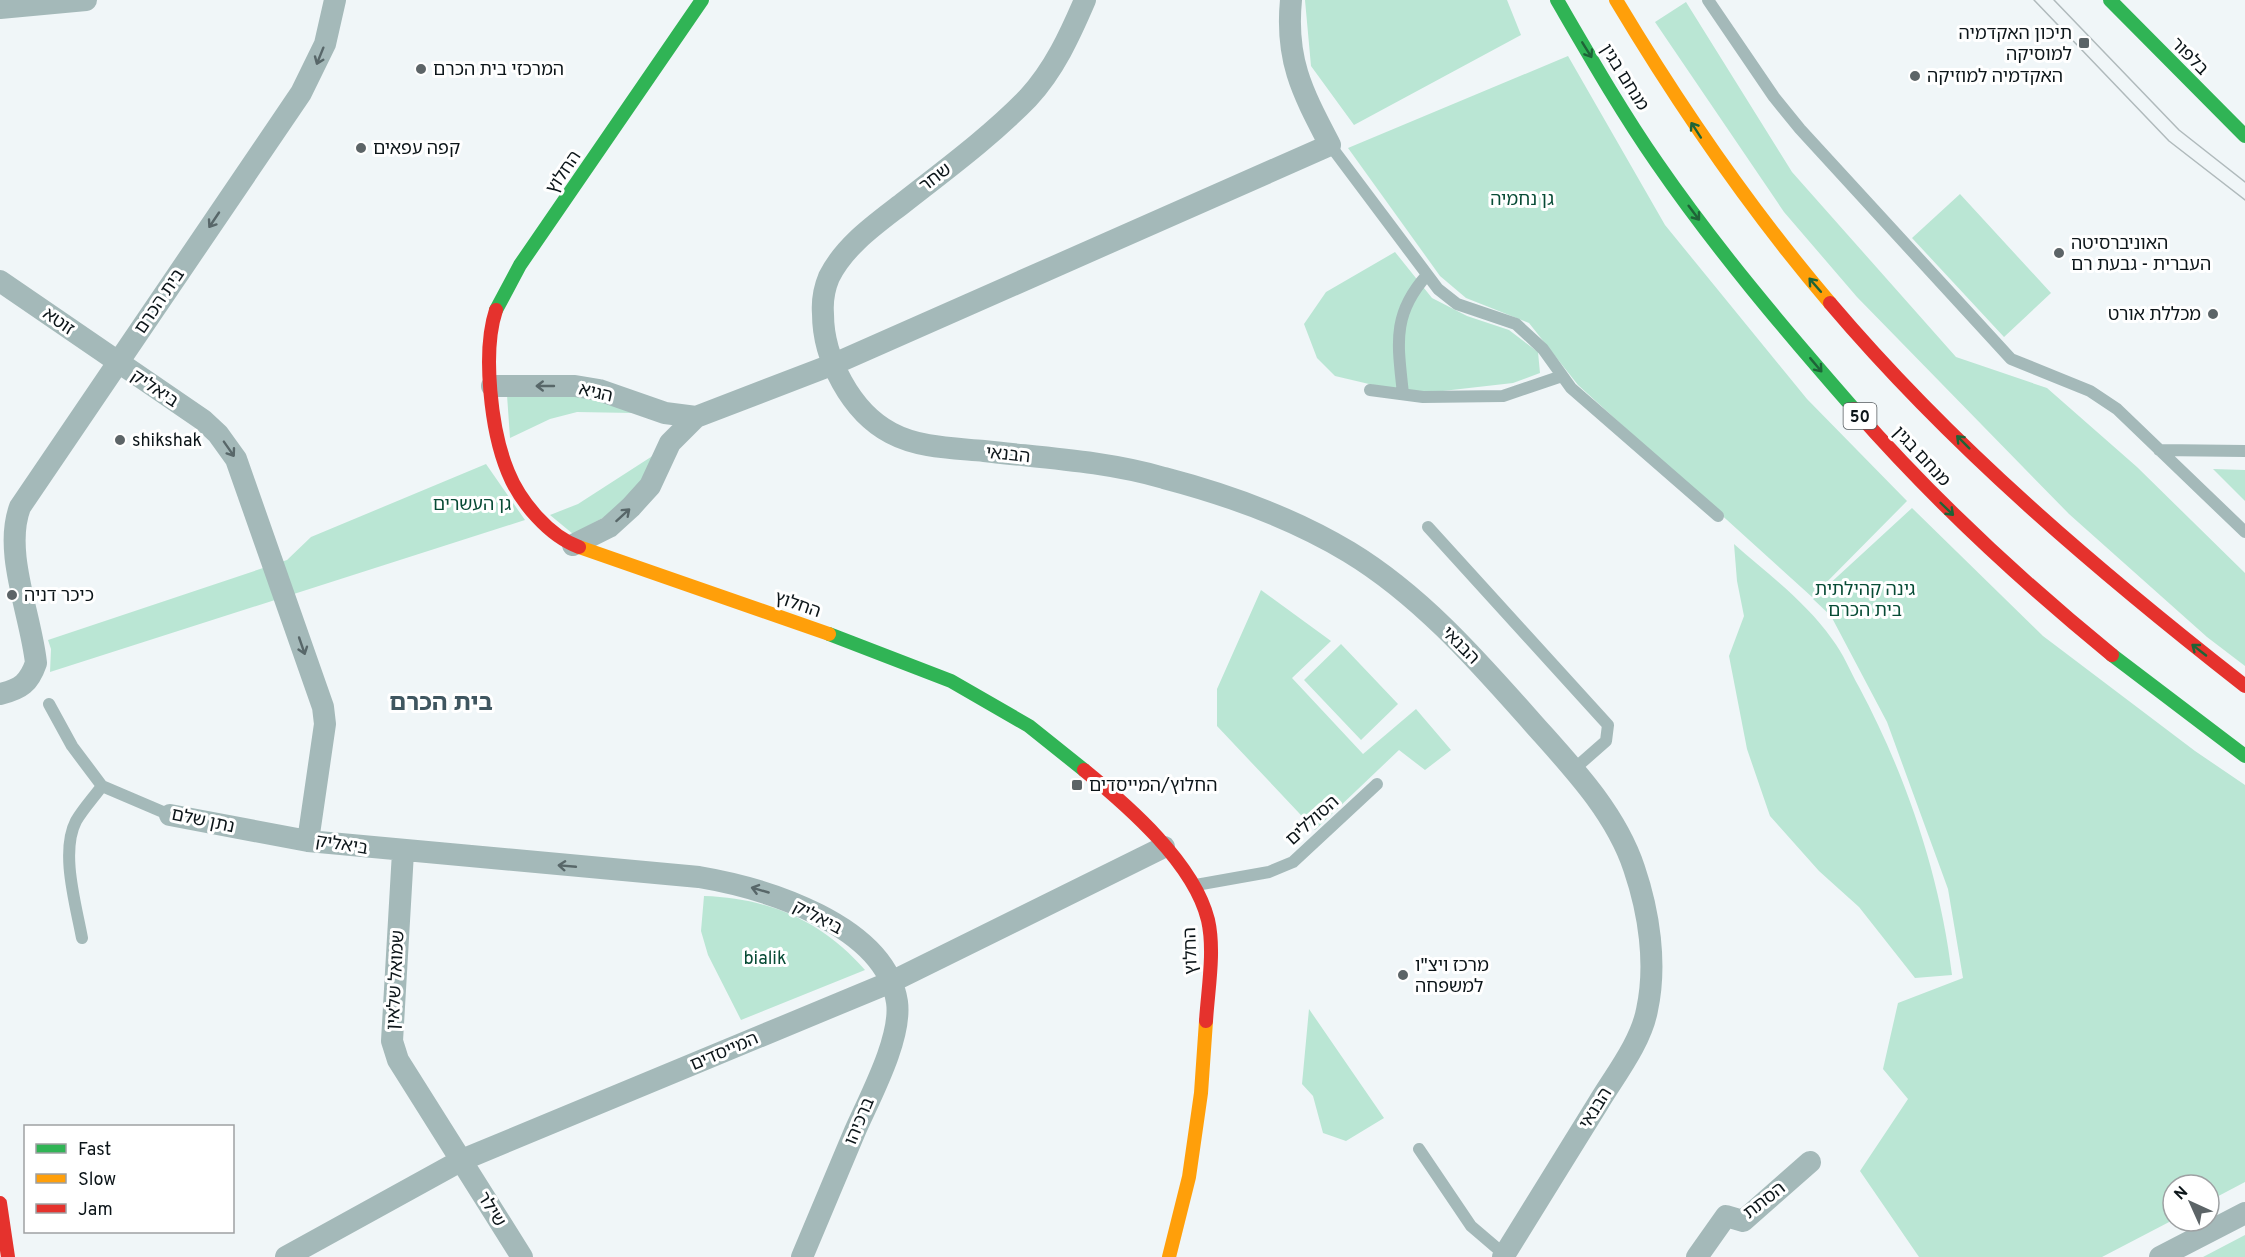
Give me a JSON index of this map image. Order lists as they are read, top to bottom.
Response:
{
  "streets": {
    "main road": [
      "בלפור",
      "מנחם בגין",
      "החלוץ",
      "50"
    ],
    "street": [
      "שחר",
      "בית הכרם",
      "זוטא",
      "ביאליק",
      "הגיא",
      "הבנאי",
      "נתן שלם",
      "שמואל שלאין",
      "המייסדים",
      "ברכיהו",
      "הסתת",
      "שילר"
    ],
    "lane": ["הסוללים"]
  },
  "crossings": [
    ["החלוץ", "הגיא"],
    ["החלוץ", "הסוללים"],
    ["החלוץ", "המייסדים"],
    ["שחר", "הבנאי"],
    ["בית הכרם", "זוטא"],
    ["בית הכרם", "ביאליק"],
    ["זוטא", "ביאליק"],
    ["ביאליק", "נתן שלם"],
    ["ביאליק", "שמואל שלאין"],
    ["ביאליק", "המייסדים"],
    ["ביאליק", "ברכיהו"],
    ["שמואל שלאין", "המייסדים"],
    ["שמואל שלאין", "שילר"],
    ["המייסדים", "ברכיהו"],
    ["המייסדים", "שילר"]
  ],
  "one_way": ["בית הכרם", "הגיא"],
  "districts": ["בית הכרם"],
  "parks": [
    "גן נחמיה",
    "גן העשרים",
    "גינה קהילתית בית הכרם",
    "bialik"
  ],
  "places": {
    "transit": ["תיכון האקדמיה למוסיקה", "החלוץ/המייסדים"],
    "other": [
      "המרכזי בית הכרם",
      "האקדמיה למוזיקה",
      "קפה עפאים",
      "האוניברסיטה העברית - גבעת רם",
      "מכללת אורט",
      "shikshak",
      "כיכר דניה",
      "מרכז ויצ\"ו למשפחה"
    ]
  },
  "legend": ["Fast", "Slow", "Jam"],
  "north": "top left"
}
